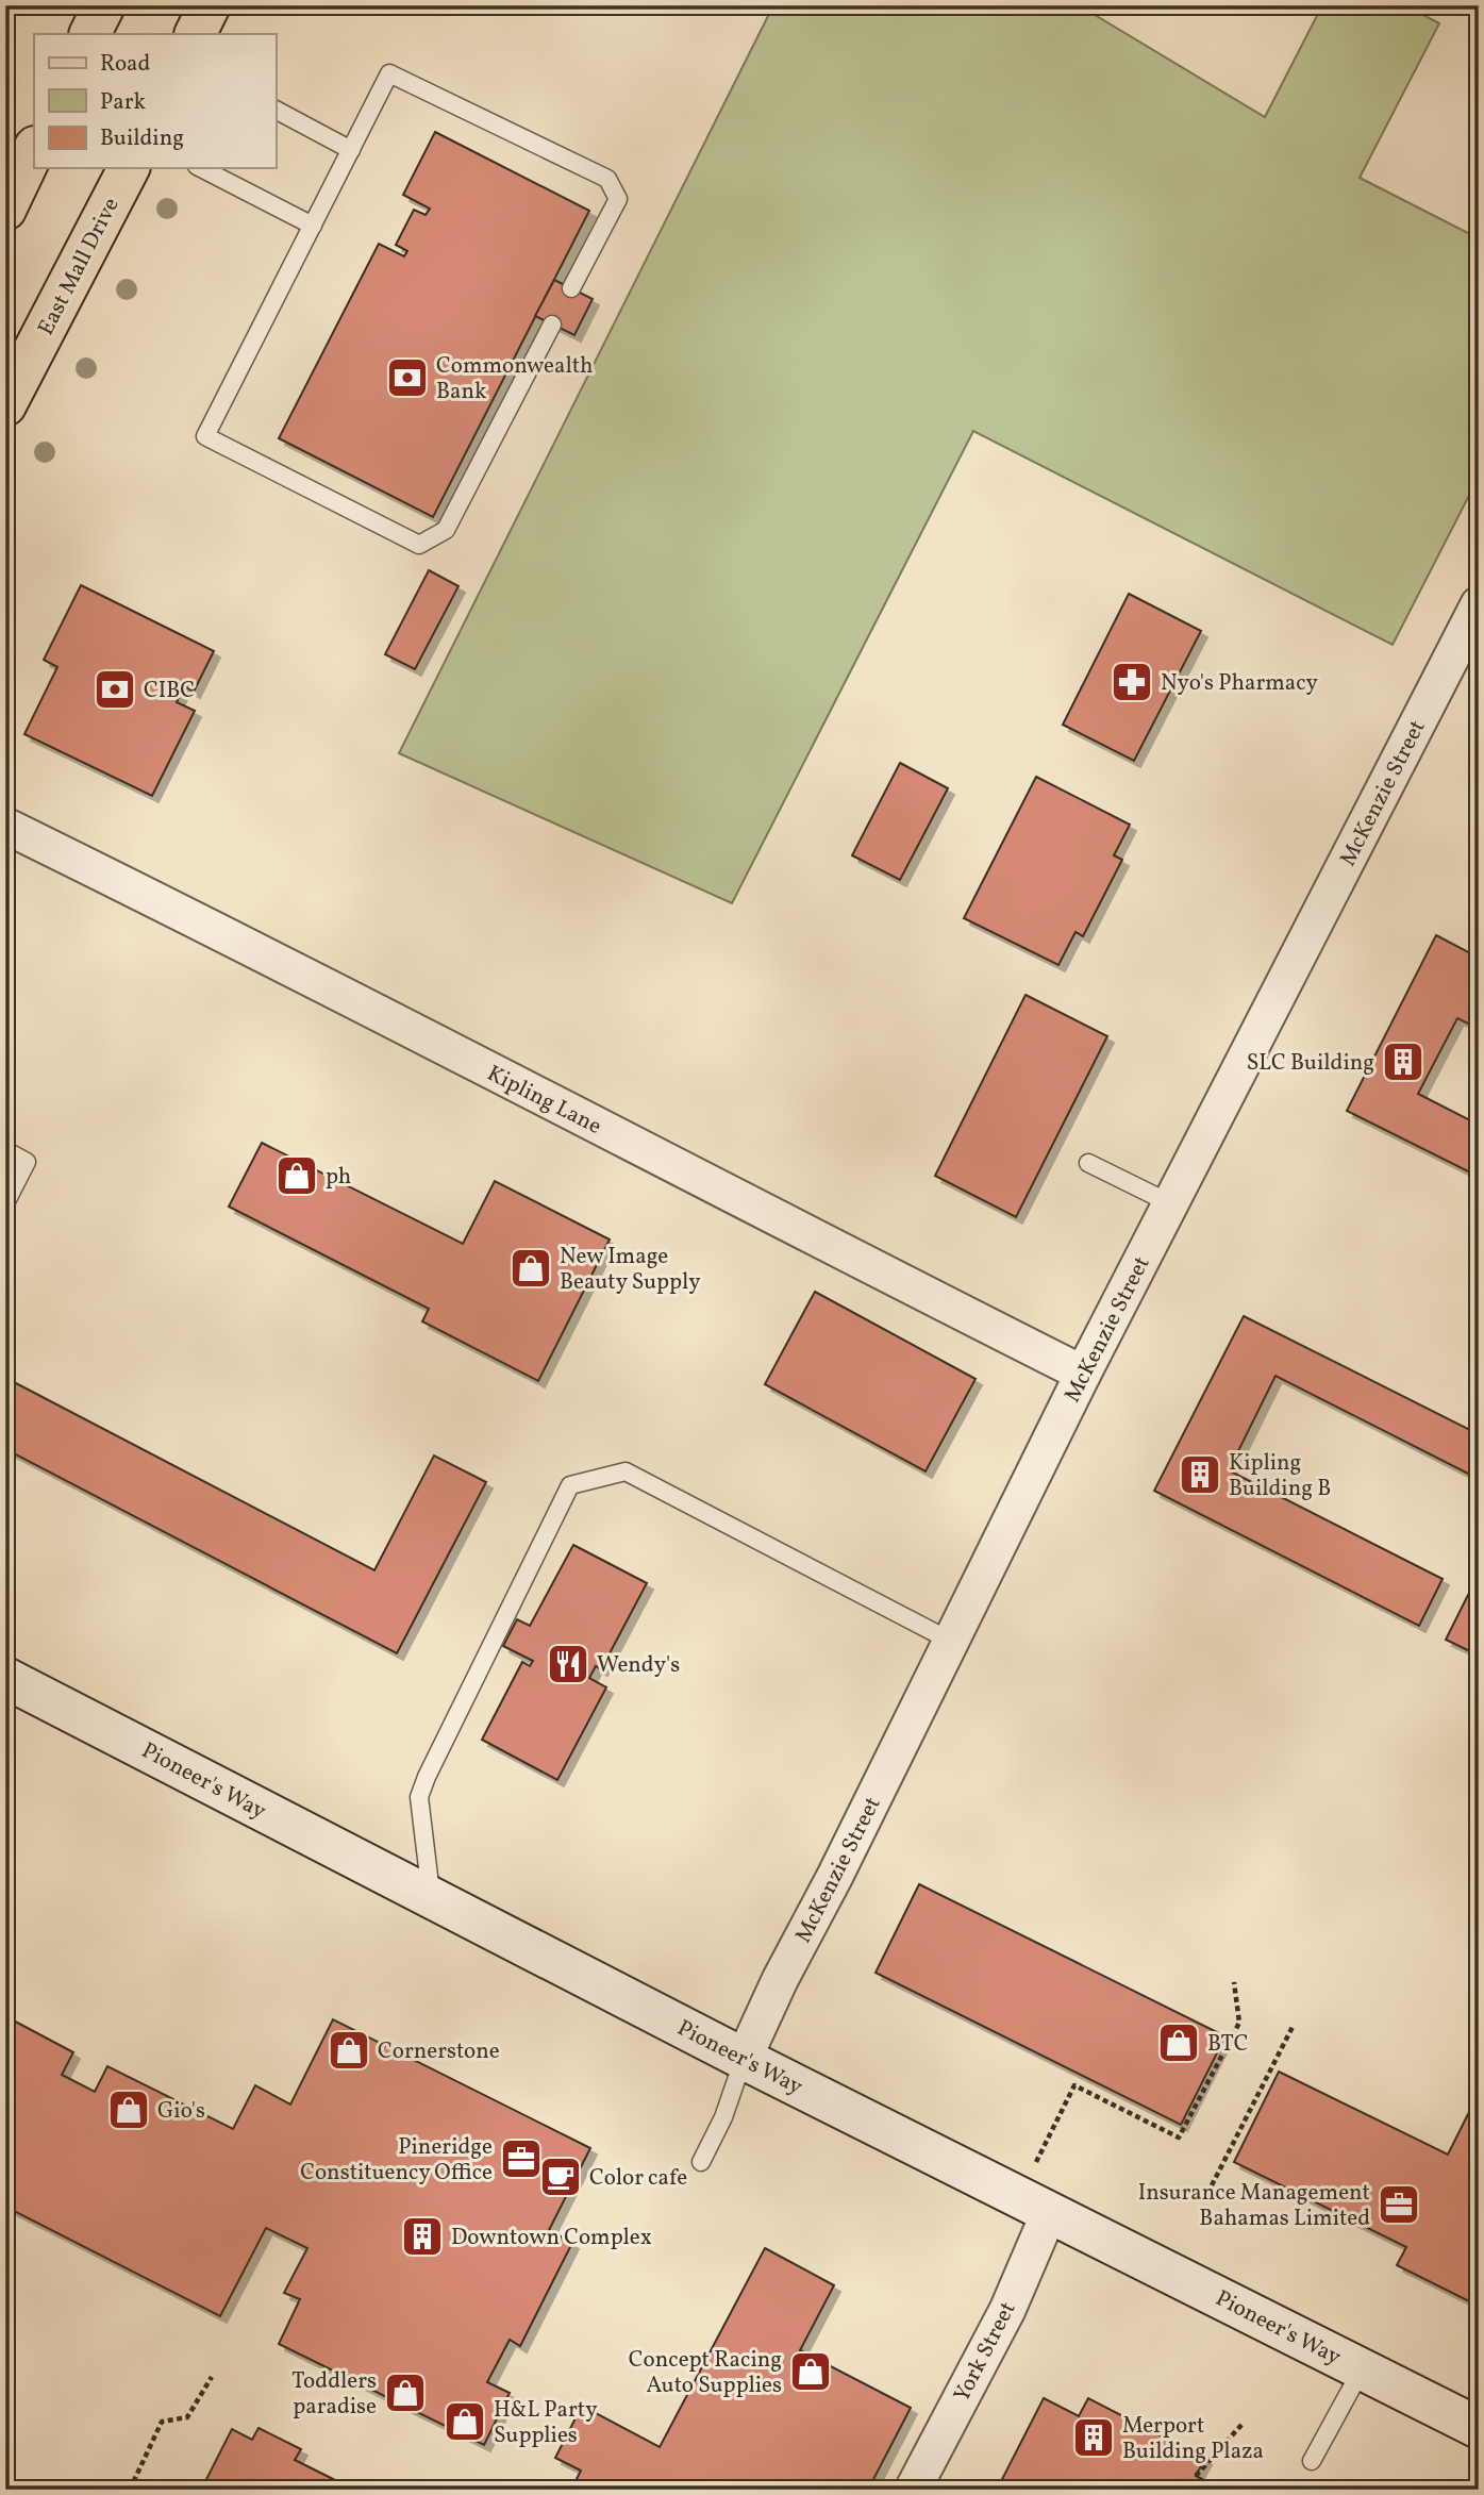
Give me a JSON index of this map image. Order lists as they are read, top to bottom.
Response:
{
  "streets": {
    "main road": ["East Mall Drive", "Pioneer's Way"],
    "street": ["McKenzie Street", "Kipling Lane", "York Street"]
  },
  "crossings": [
    ["McKenzie Street", "Kipling Lane"],
    ["McKenzie Street", "Pioneer's Way"],
    ["Pioneer's Way", "York Street"]
  ],
  "places": {
    "bank": ["Commonwealth Bank", "CIBC"],
    "pharmacy": ["Nyo's Pharmacy"],
    "building": [
      "SLC Building",
      "Kipling Building B",
      "Downtown Complex",
      "Merport Building Plaza"
    ],
    "shop": [
      "ph",
      "New Image Beauty Supply",
      "BTC",
      "Cornerstone",
      "Gio's",
      "Concept Racing Auto Supplies",
      "Toddlers paradise",
      "H&L Party Supplies"
    ],
    "restaurant": ["Wendy's"],
    "office": ["Pineridge Constituency Office", "Insurance Management Bahamas Limited"],
    "cafe": ["Color cafe"]
  },
  "legend": ["Road", "Park", "Building"]
}
